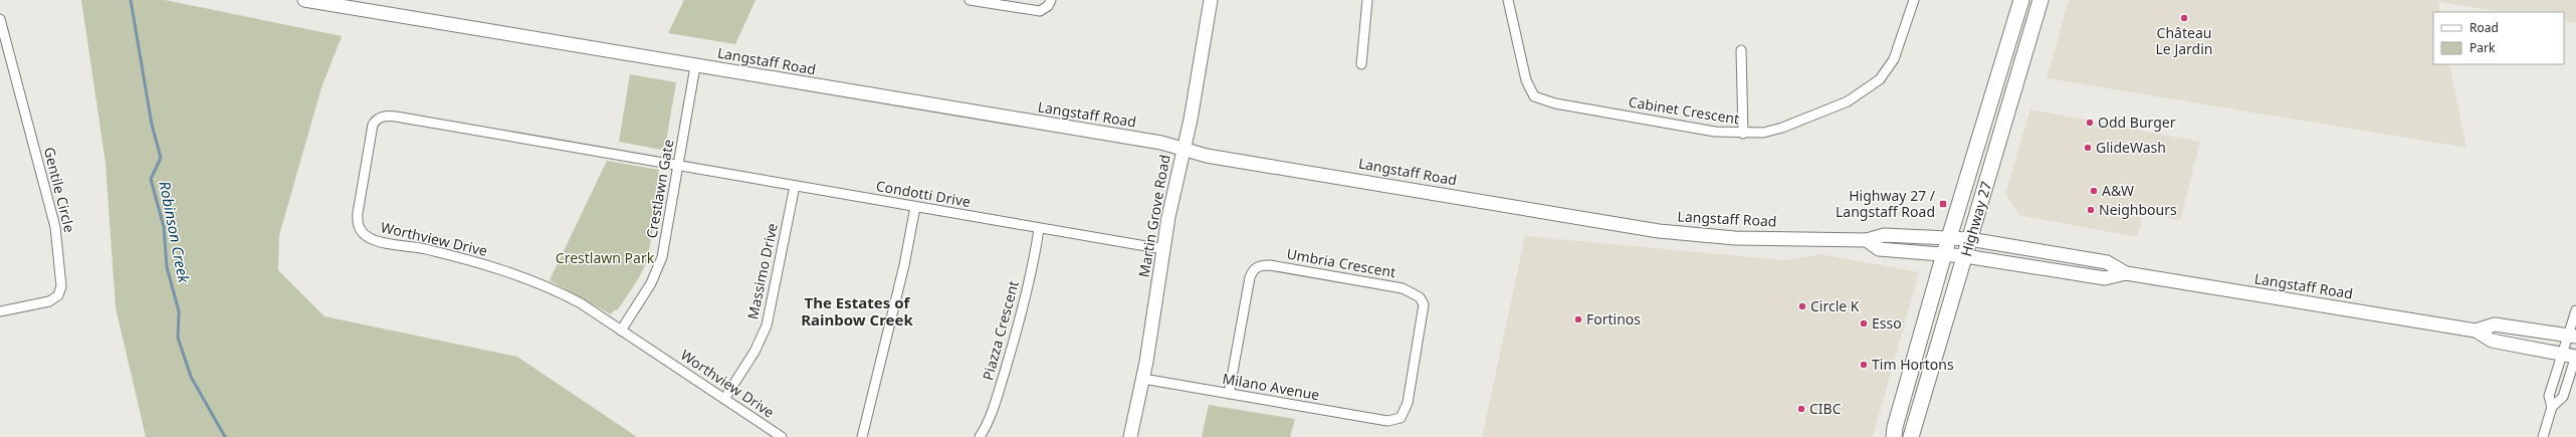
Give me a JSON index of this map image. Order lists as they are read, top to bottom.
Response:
{
  "streets": {
    "main road": ["Highway 27"],
    "street": [
      "Langstaff Road",
      "Cabinet Crescent",
      "Crestlawn Gate",
      "Gentile Circle",
      "Condotti Drive",
      "Martin Grove Road",
      "Worthview Drive",
      "Umbria Crescent",
      "Massimo Drive",
      "Piazza Crescent",
      "Milano Avenue"
    ]
  },
  "crossings": [
    ["Langstaff Road", "Crestlawn Gate"],
    ["Langstaff Road", "Martin Grove Road"],
    ["Langstaff Road", "Highway 27"],
    ["Crestlawn Gate", "Condotti Drive"],
    ["Crestlawn Gate", "Worthview Drive"],
    ["Condotti Drive", "Martin Grove Road"],
    ["Condotti Drive", "Worthview Drive"],
    ["Condotti Drive", "Massimo Drive"],
    ["Condotti Drive", "Piazza Crescent"],
    ["Martin Grove Road", "Milano Avenue"],
    ["Worthview Drive", "Massimo Drive"],
    ["Umbria Crescent", "Milano Avenue"]
  ],
  "districts": ["The Estates of Rainbow Creek"],
  "water": ["Robinson Creek"],
  "parks": ["Crestlawn Park"],
  "places": {
    "other": [
      "Château Le Jardin",
      "Odd Burger",
      "GlideWash",
      "A&W",
      "Neighbours",
      "Circle K",
      "Fortinos",
      "Esso",
      "Tim Hortons",
      "CIBC"
    ],
    "transit": ["Highway 27 / Langstaff Road"]
  },
  "legend": ["Road", "Park"]
}
